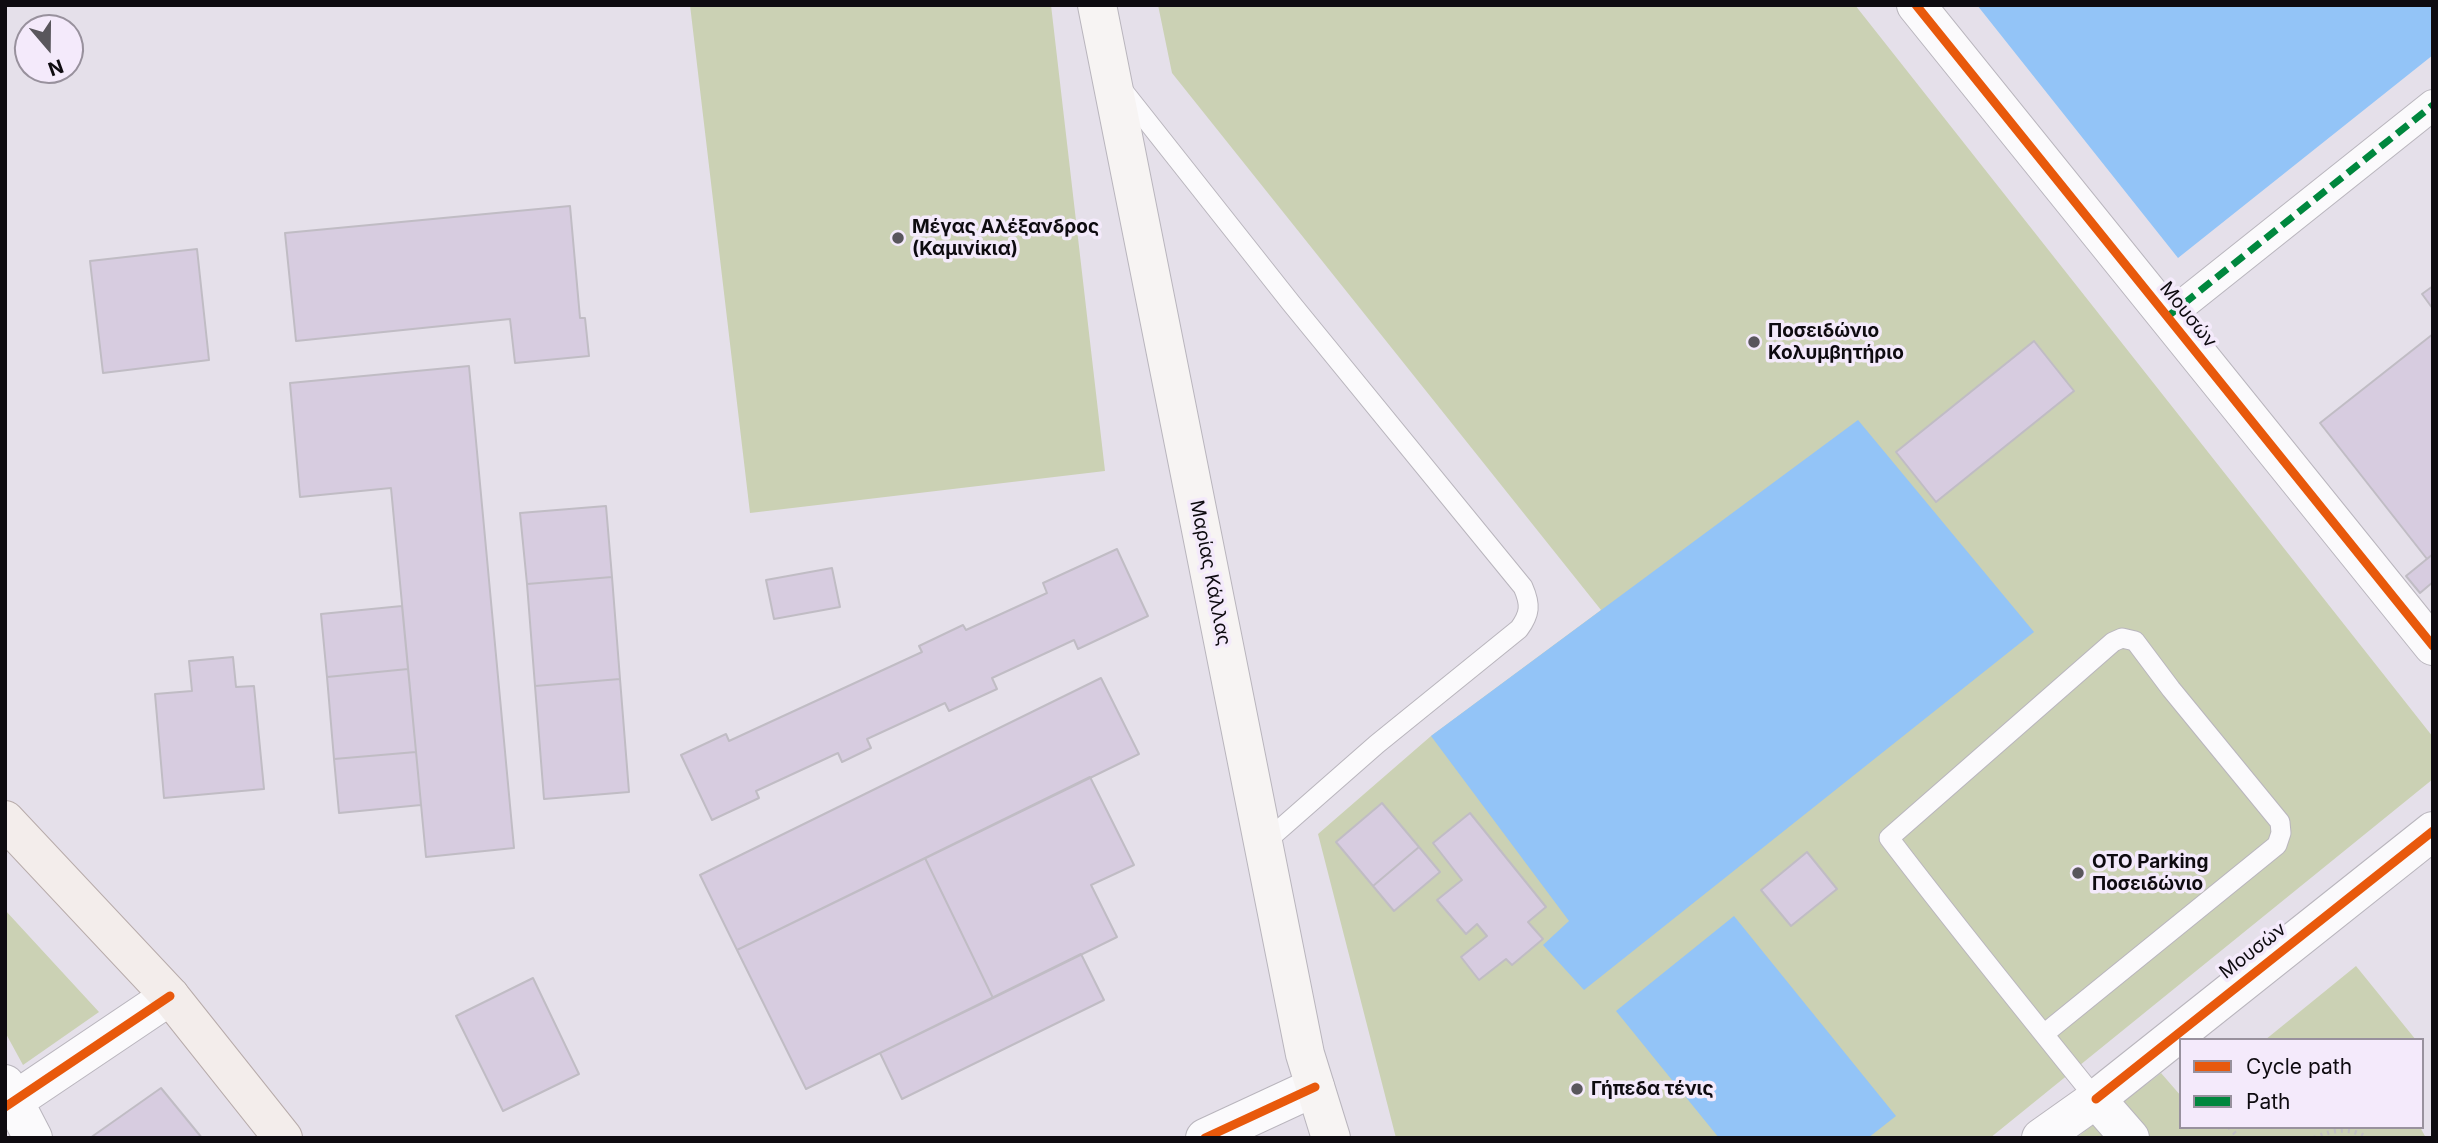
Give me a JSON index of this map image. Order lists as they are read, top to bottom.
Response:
{
  "streets": {
    "main road": ["Μαρίας Κάλλας"],
    "street": ["Μουσών"]
  },
  "places": [
    "Μέγας Αλέξανδρος (Καμινίκια)",
    "Ποσειδώνιο Κολυμβητήριο",
    "ΟΤΟ Parking Ποσειδώνιο",
    "Γήπεδα τένις"
  ],
  "legend": ["Cycle path", "Path"],
  "north": "bottom"
}
